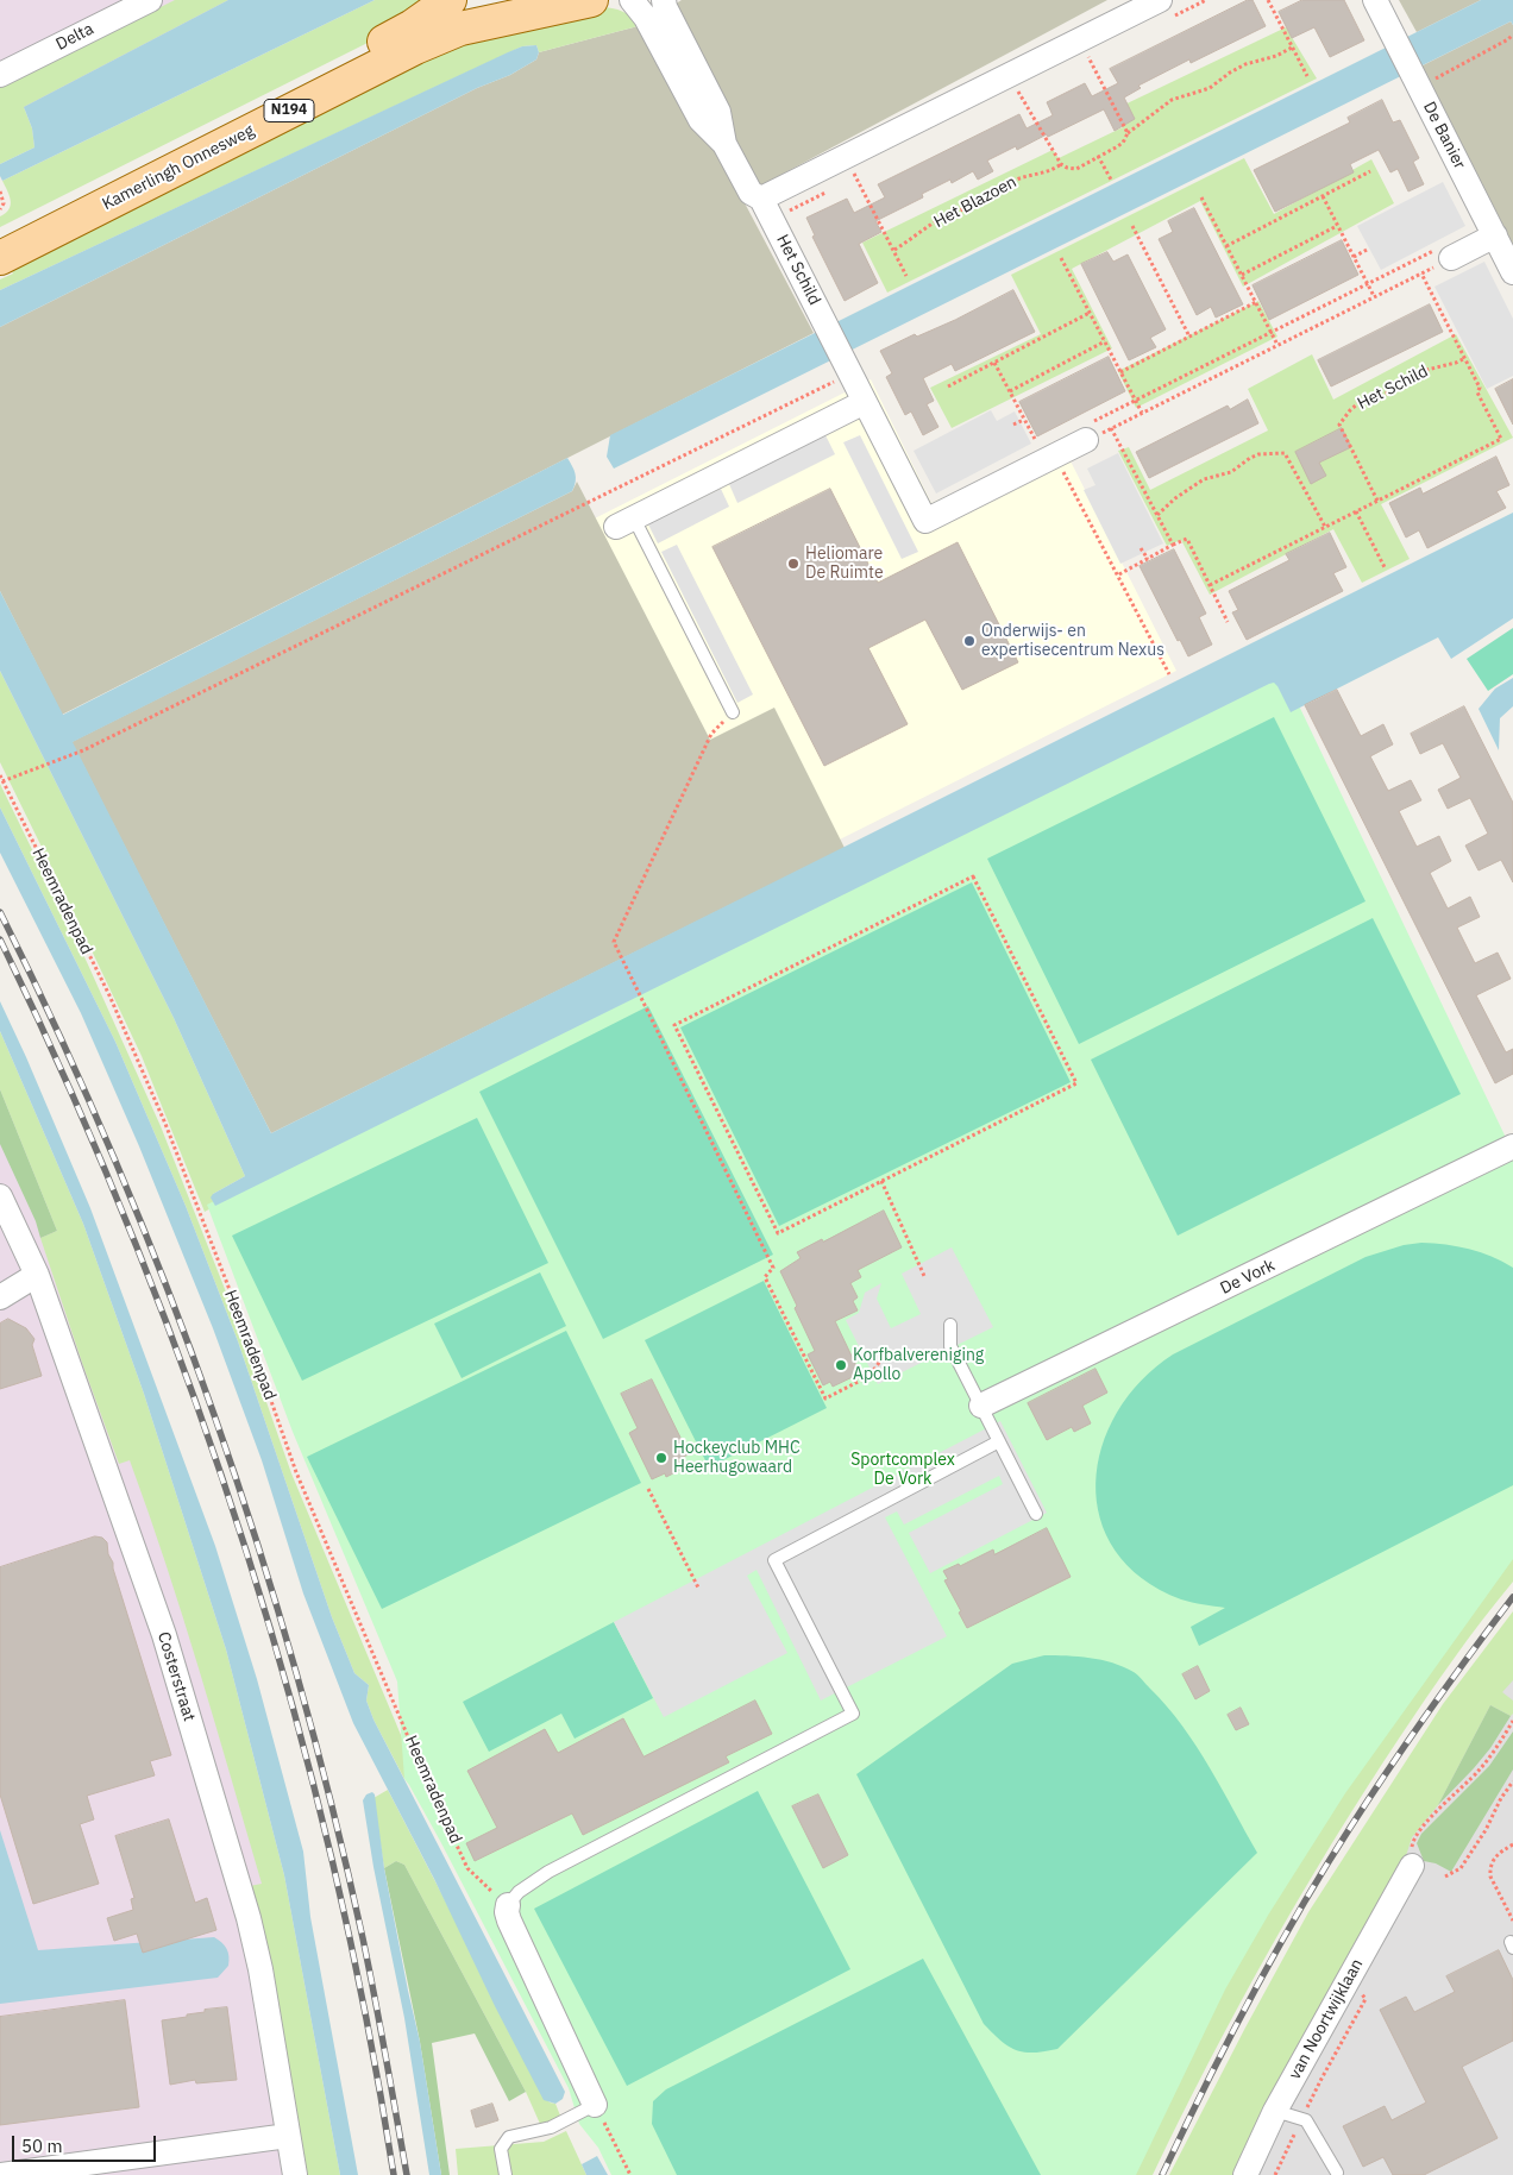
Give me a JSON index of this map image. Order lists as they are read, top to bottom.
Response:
{
  "streets": {
    "main road": ["N194", "Kamerlingh Onnesweg"],
    "street": [
      "Delta",
      "De Banier",
      "Het Schild",
      "De Vork",
      "Costerstraat",
      "van Noortwijklaan"
    ],
    "path": ["Het Blazoen", "Heemradenpad"]
  },
  "parks": ["Sportcomplex De Vork"],
  "places": [
    "Heliomare De Ruimte",
    "Onderwijs- en expertisecentrum Nexus",
    "Korfbalvereniging Apollo",
    "Hockeyclub MHC Heerhugowaard"
  ],
  "scale_bar": "50 m"
}
